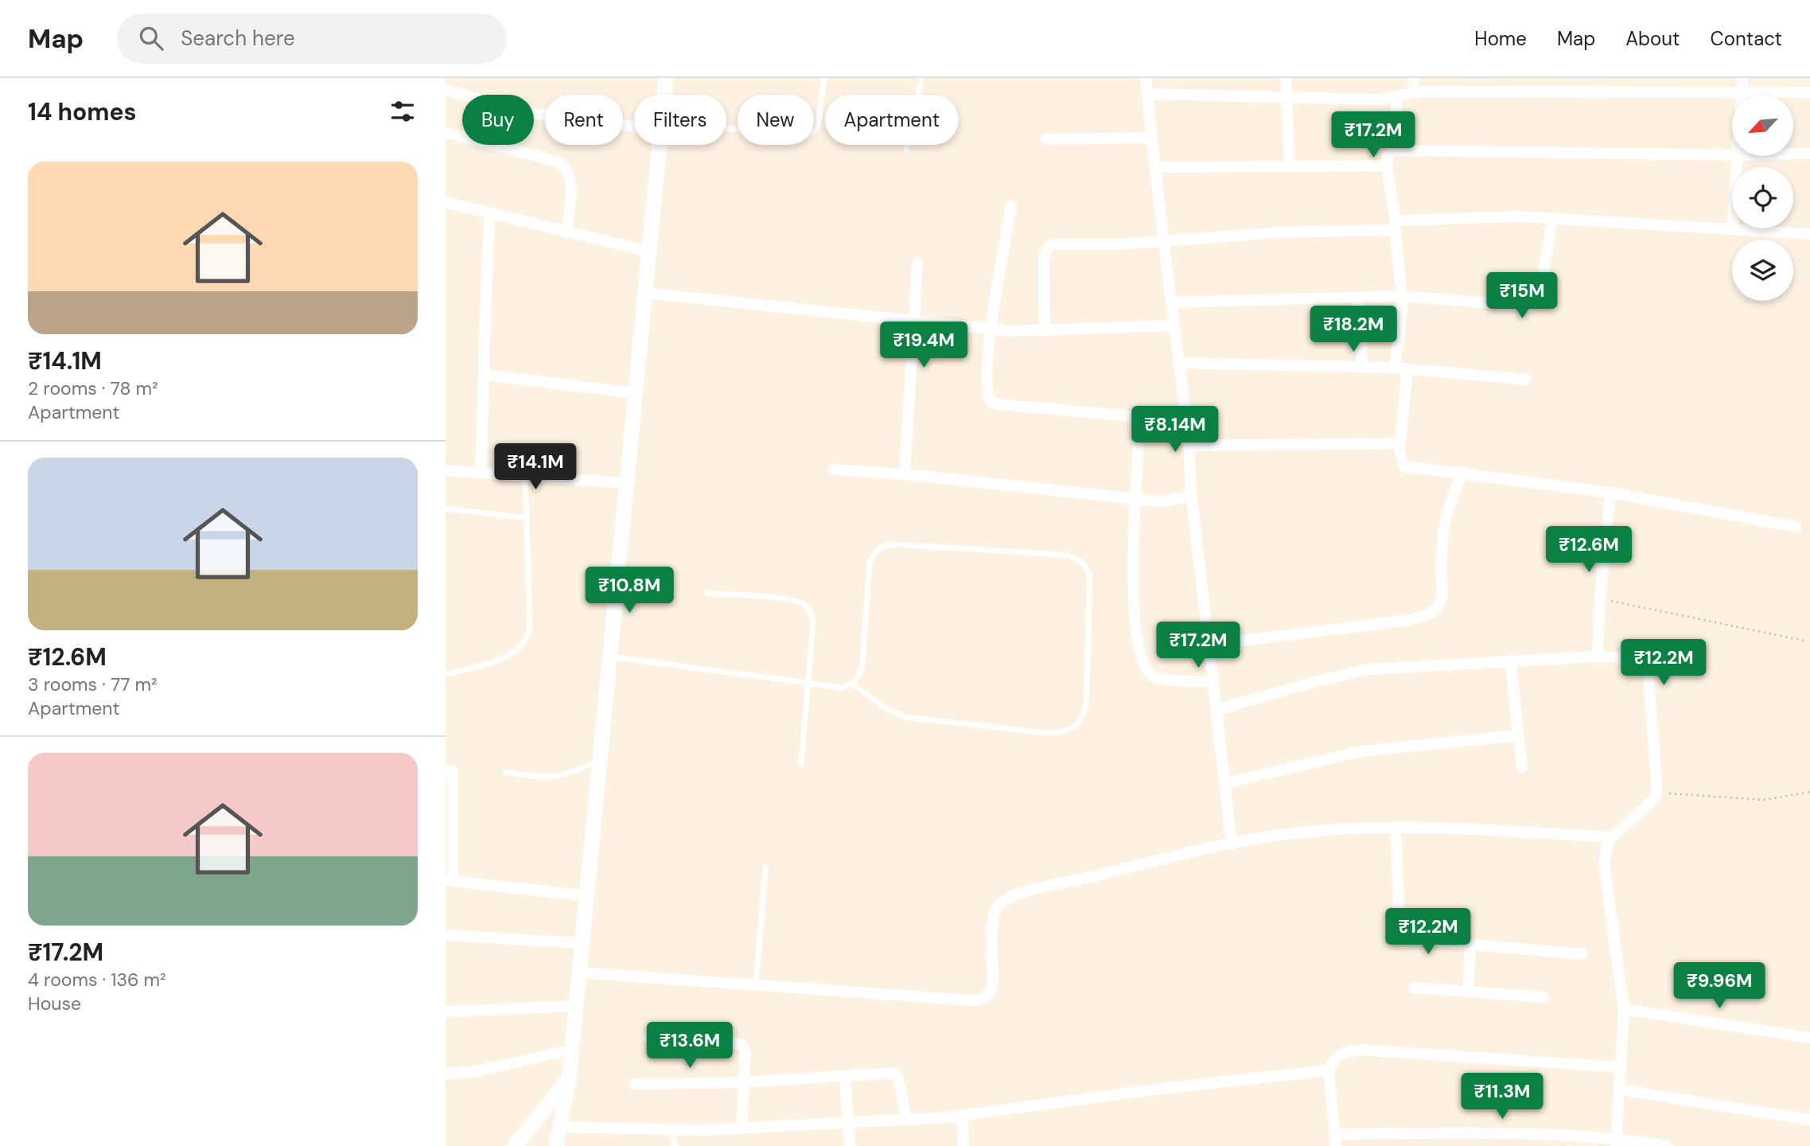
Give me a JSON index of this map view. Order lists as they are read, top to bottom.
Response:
{
  "north": "bottom left",
  "page": {
    "header": "Map",
    "search": "Search here",
    "nav": [
      "Home",
      "Map",
      "About",
      "Contact"
    ],
    "heading": "14 homes",
    "chip": [
      "Buy",
      "Rent",
      "Filters",
      "New",
      "Apartment"
    ],
    "price": [
      "₹17.2M",
      "₹15M",
      "₹18.2M",
      "₹19.4M",
      "₹8.14M",
      "₹14.1M",
      "₹12.6M",
      "₹10.8M",
      "₹17.2M",
      "₹12.2M",
      "₹12.2M",
      "₹9.96M",
      "₹13.6M",
      "₹11.3M"
    ],
    "list": [
      {
        "name": "₹14.1M",
        "note": "2 rooms · 78 m² · Apartment"
      },
      {
        "name": "₹12.6M",
        "note": "3 rooms · 77 m² · Apartment"
      },
      {
        "name": "₹17.2M",
        "note": "4 rooms · 136 m² · House"
      }
    ]
  }
}
